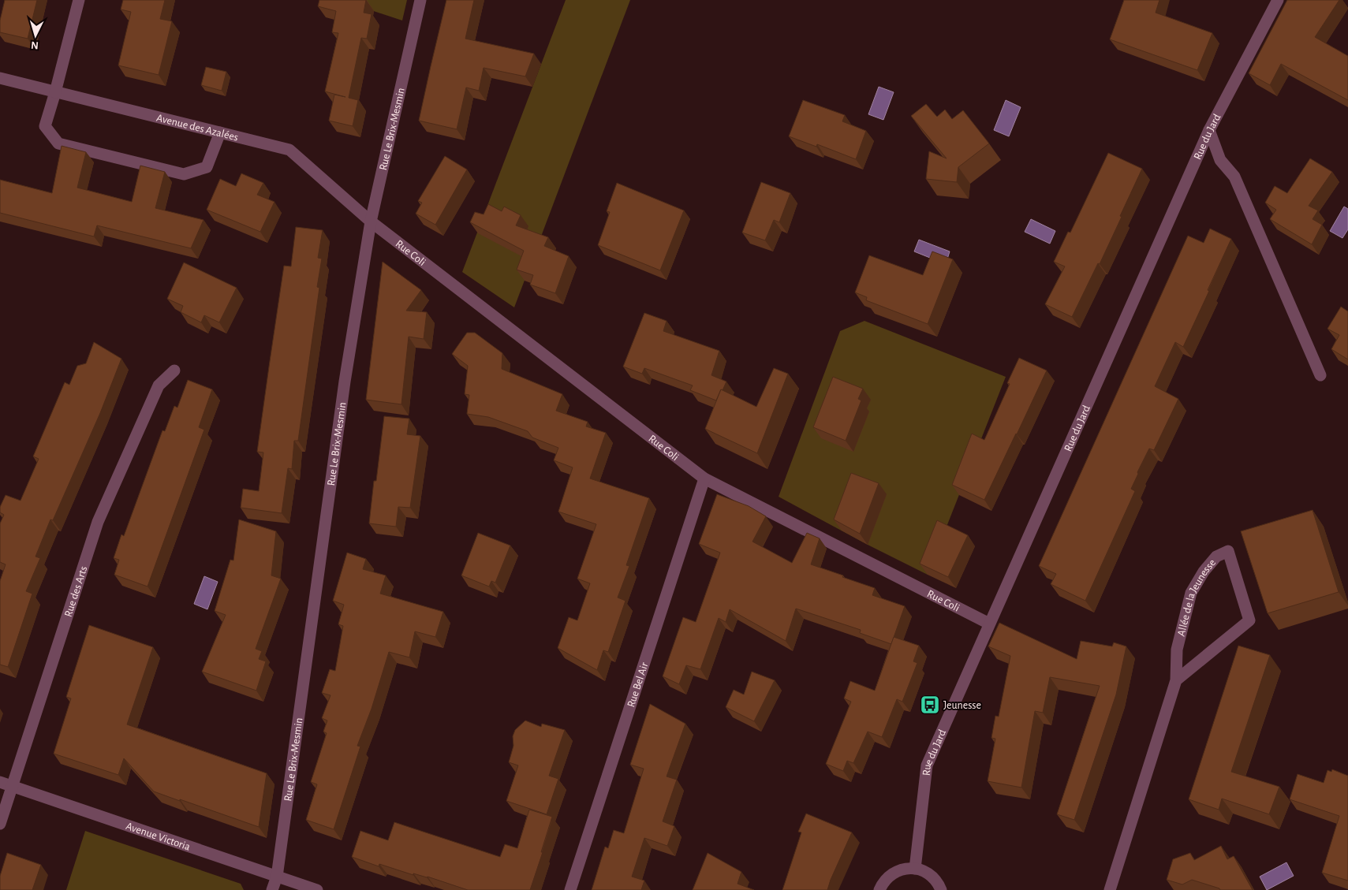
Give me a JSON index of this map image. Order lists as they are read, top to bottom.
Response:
{
  "streets": {
    "street": [
      "Avenue des Azalées",
      "Rue Le Brix-Mesmin",
      "Rue du Jard",
      "Rue Coli",
      "Rue des Arts",
      "Allée de la Jeunesse",
      "Rue Bel Air",
      "Avenue Victoria"
    ]
  },
  "crossings": [
    ["Avenue des Azalées", "Rue Le Brix-Mesmin"],
    ["Avenue des Azalées", "Rue Coli"],
    ["Rue Le Brix-Mesmin", "Rue Coli"],
    ["Rue Le Brix-Mesmin", "Avenue Victoria"],
    ["Rue du Jard", "Rue Coli"],
    ["Rue Coli", "Rue Bel Air"],
    ["Rue des Arts", "Avenue Victoria"]
  ],
  "places": {
    "bus stop": ["Jeunesse"]
  },
  "north": "bottom"
}
